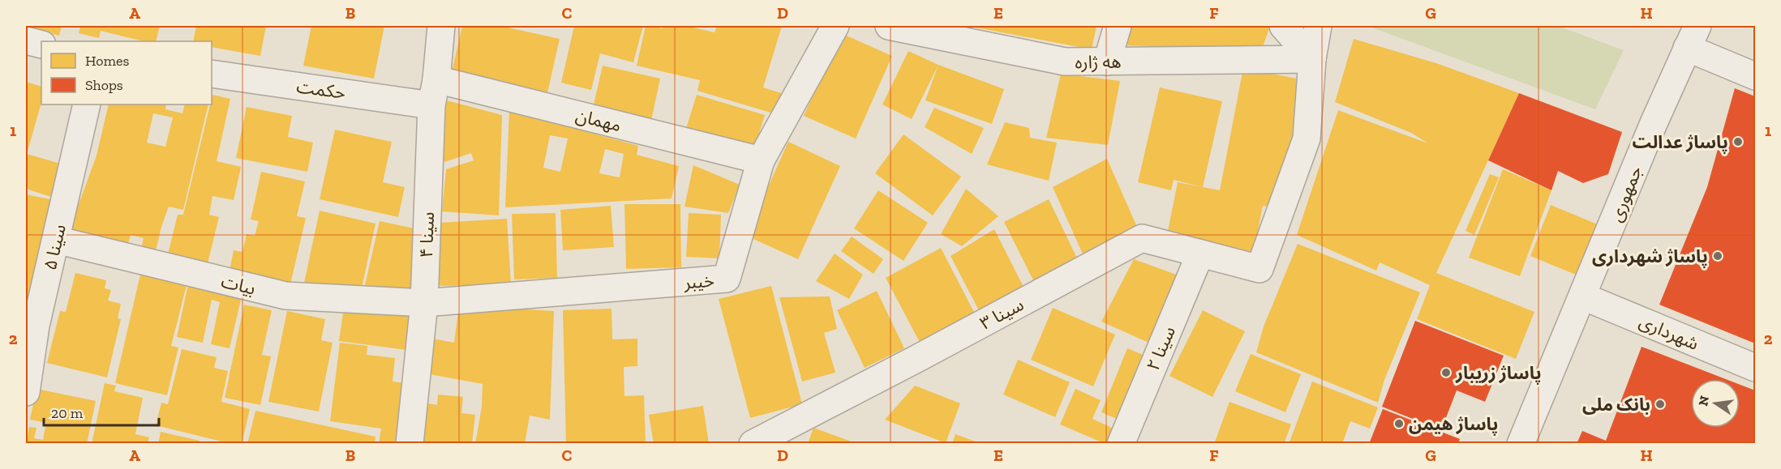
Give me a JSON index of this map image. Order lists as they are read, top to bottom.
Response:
{
  "streets": {
    "street": [
      "هه ژاره",
      "حکمت",
      "مهمان",
      "جمهوری",
      "سینا ۴",
      "سینا ۵",
      "خیبر",
      "بیات",
      "سینا ۳",
      "شهرداری",
      "سینا ۲"
    ]
  },
  "crossings": [
    ["هه ژاره", "سینا ۳"],
    ["حکمت", "سینا ۴"],
    ["مهمان", "سینا ۴"],
    ["مهمان", "خیبر"],
    ["جمهوری", "شهرداری"],
    ["سینا ۴", "خیبر"],
    ["سینا ۴", "بیات"],
    ["سینا ۵", "بیات"],
    ["خیبر", "بیات"],
    ["سینا ۳", "سینا ۲"]
  ],
  "places": [
    "پاساژ عدالت",
    "پاساژ شهرداری",
    "پاساژ زریبار",
    "بانک ملی",
    "پاساژ هیمن"
  ],
  "legend": ["Homes", "Shops"],
  "scale_bar": "20 m",
  "north": "left",
  "grid": {
    "columns": [
      "A",
      "B",
      "C",
      "D",
      "E",
      "F",
      "G",
      "H"
    ],
    "rows": ["1", "2"]
  }
}
